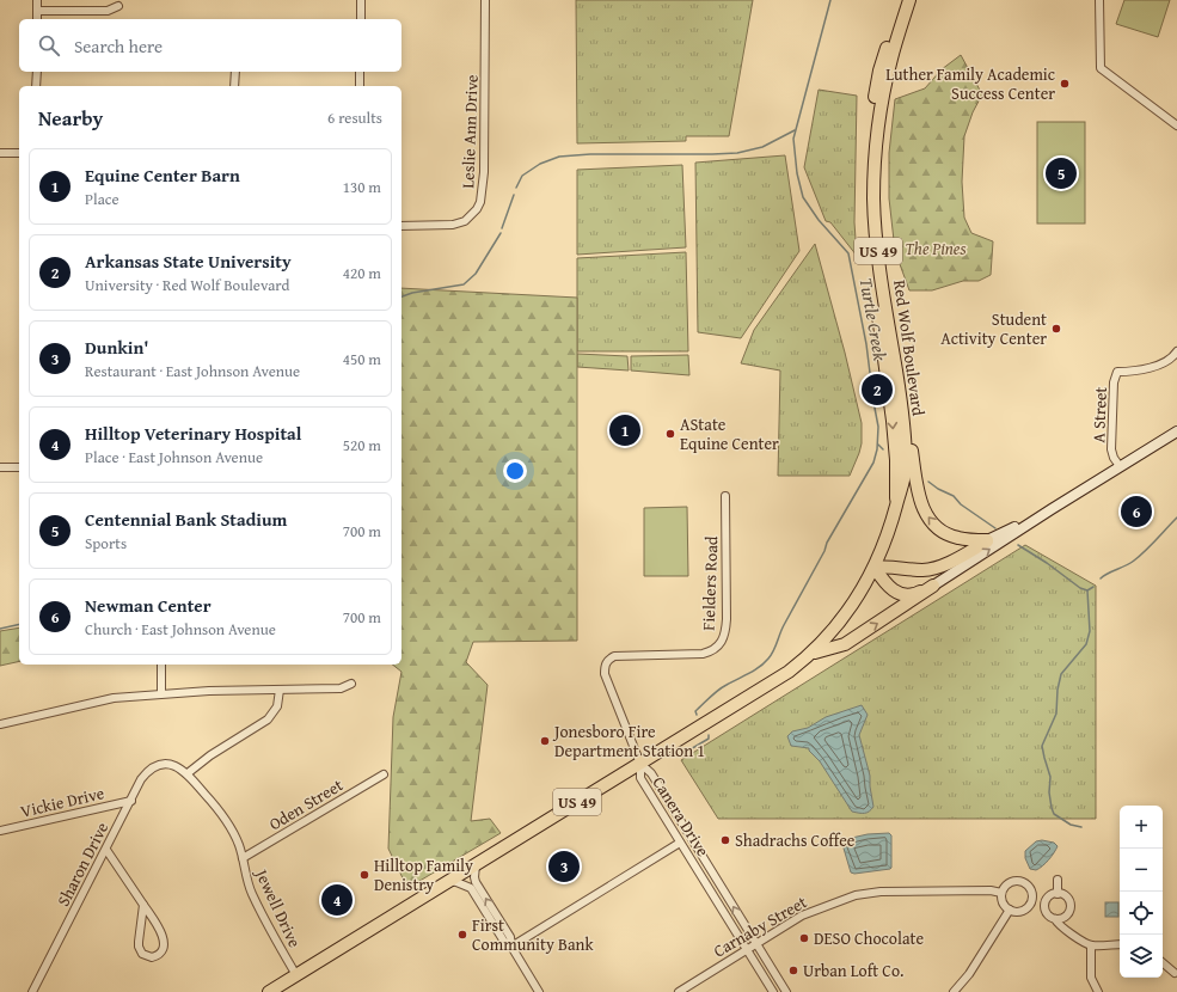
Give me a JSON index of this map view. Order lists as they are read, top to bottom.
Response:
{
  "streets": {
    "highway": ["US 49", "Red Wolf Boulevard"],
    "street": [
      "Leslie Ann Drive",
      "A Street",
      "Fielders Road",
      "Vickie Drive",
      "Oden Street",
      "Canera Drive",
      "Sharon Drive",
      "Jewell Drive",
      "Carnaby Street"
    ]
  },
  "crossings": [
    ["US 49", "Red Wolf Boulevard"],
    ["US 49", "Fielders Road"],
    ["US 49", "Canera Drive"],
    ["US 49", "Jewell Drive"],
    ["Red Wolf Boulevard", "Fielders Road"],
    ["Red Wolf Boulevard", "Canera Drive"],
    ["Fielders Road", "Canera Drive"],
    ["Vickie Drive", "Sharon Drive"],
    ["Oden Street", "Jewell Drive"],
    ["Canera Drive", "Carnaby Street"],
    ["Sharon Drive", "Jewell Drive"]
  ],
  "water": ["Turtle Creek"],
  "parks": ["The Pines"],
  "places": [
    "Luther Family Academic Success Center",
    "Student Activity Center",
    "AState Equine Center",
    "Jonesboro Fire Department Station 1",
    "Shadrachs Coffee",
    "Hilltop Family Denistry",
    "First Community Bank",
    "DESO Chocolate",
    "Urban Loft Co."
  ],
  "page": {
    "search": "Search here",
    "heading": ["Nearby", "6 results"],
    "list": [
      {
        "mark": "1",
        "name": "Equine Center Barn",
        "note": "Place",
        "value": "130 m"
      },
      {
        "mark": "2",
        "name": "Arkansas State University",
        "note": "University · Red Wolf Boulevard",
        "value": "420 m"
      },
      {
        "mark": "3",
        "name": "Dunkin'",
        "note": "Restaurant · East Johnson Avenue",
        "value": "450 m"
      },
      {
        "mark": "4",
        "name": "Hilltop Veterinary Hospital",
        "note": "Place · East Johnson Avenue",
        "value": "520 m"
      },
      {
        "mark": "5",
        "name": "Centennial Bank Stadium",
        "note": "Sports",
        "value": "700 m"
      },
      {
        "mark": "6",
        "name": "Newman Center",
        "note": "Church · East Johnson Avenue",
        "value": "700 m"
      }
    ],
    "pins": [
      "5",
      "2",
      "1",
      "6",
      "3",
      "4"
    ],
    "map_buttons": ["+", "−"]
  }
}
